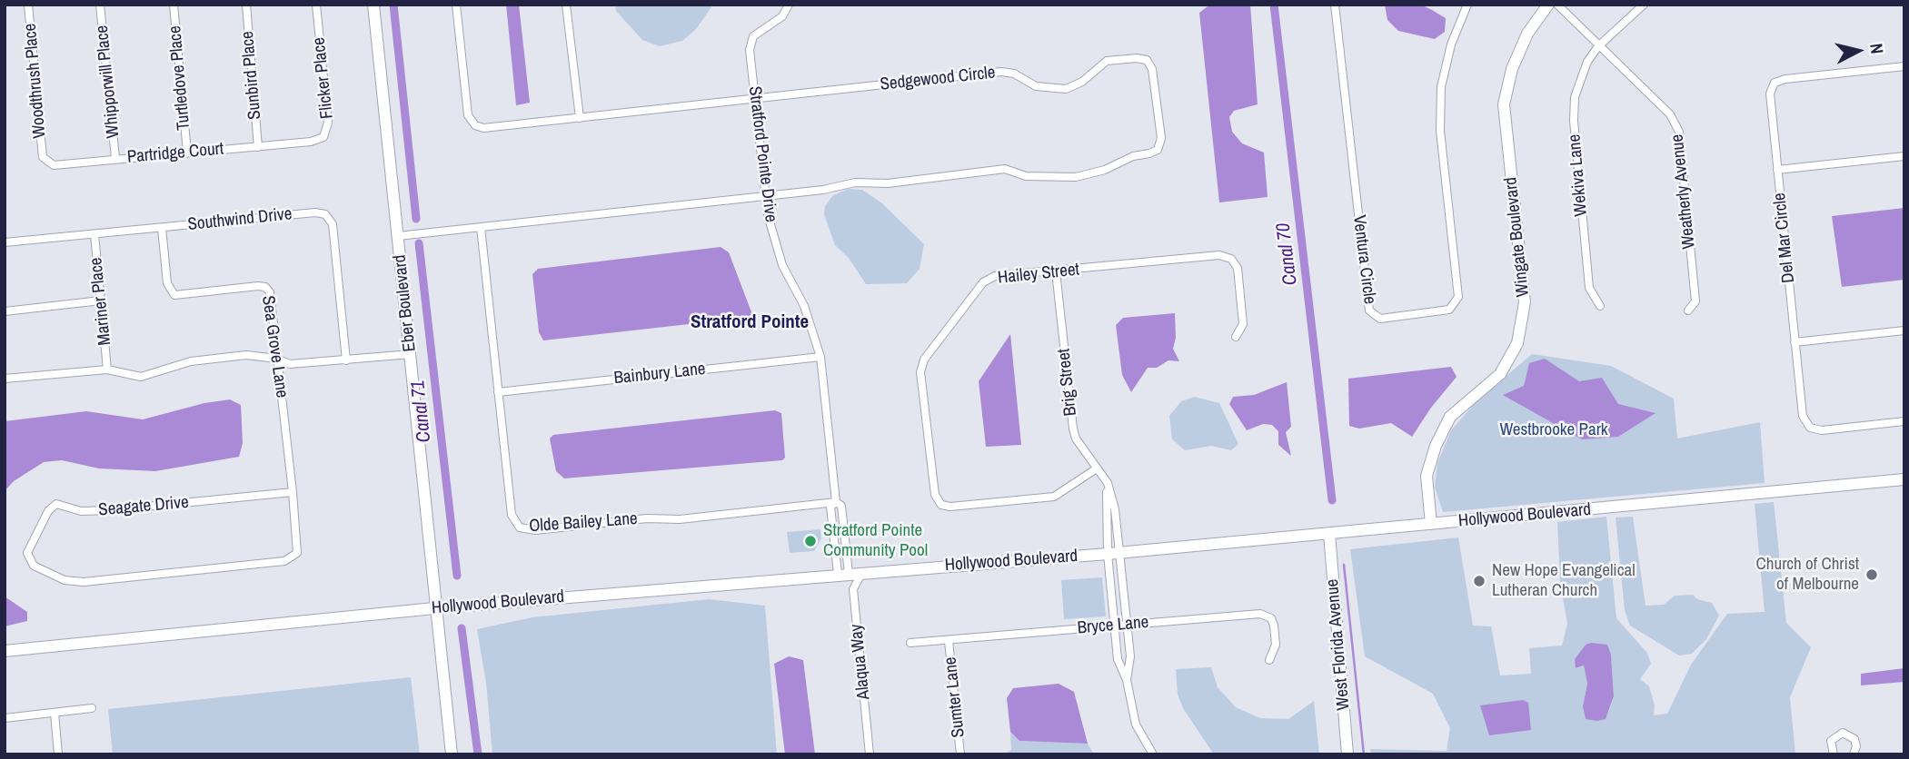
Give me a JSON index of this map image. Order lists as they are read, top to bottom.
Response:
{
  "streets": {
    "street": [
      "Sunbird Place",
      "Turtledove Place",
      "Flicker Place",
      "Sedgewood Circle",
      "Woodthrush Place",
      "Whipporwill Place",
      "Partridge Court",
      "Stratford Pointe Drive",
      "Wekiva Lane",
      "Weatherly Avenue",
      "Southwind Drive",
      "Wingate Boulevard",
      "Del Mar Circle",
      "Ventura Circle",
      "Hailey Street",
      "Mariner Place",
      "Eber Boulevard",
      "Sea Grove Lane",
      "Bainbury Lane",
      "Brig Street",
      "Seagate Drive",
      "Hollywood Boulevard",
      "Olde Bailey Lane",
      "Bryce Lane",
      "West Florida Avenue",
      "Alaqua Way",
      "Sumter Lane"
    ]
  },
  "crossings": [
    ["Sunbird Place", "Partridge Court"],
    ["Turtledove Place", "Partridge Court"],
    ["Flicker Place", "Partridge Court"],
    ["Sedgewood Circle", "Stratford Pointe Drive"],
    ["Sedgewood Circle", "Eber Boulevard"],
    ["Sedgewood Circle", "Olde Bailey Lane"],
    ["Woodthrush Place", "Partridge Court"],
    ["Whipporwill Place", "Partridge Court"],
    ["Stratford Pointe Drive", "Bainbury Lane"],
    ["Stratford Pointe Drive", "Hollywood Boulevard"],
    ["Stratford Pointe Drive", "Olde Bailey Lane"],
    ["Wekiva Lane", "Weatherly Avenue"],
    ["Southwind Drive", "Mariner Place"],
    ["Southwind Drive", "Sea Grove Lane"],
    ["Wingate Boulevard", "Hollywood Boulevard"],
    ["Hailey Street", "Brig Street"],
    ["Eber Boulevard", "Hollywood Boulevard"],
    ["Sea Grove Lane", "Seagate Drive"],
    ["Bainbury Lane", "Olde Bailey Lane"],
    ["Brig Street", "Hollywood Boulevard"],
    ["Brig Street", "Bryce Lane"],
    ["Hollywood Boulevard", "West Florida Avenue"],
    ["Hollywood Boulevard", "Alaqua Way"],
    ["Bryce Lane", "Sumter Lane"]
  ],
  "districts": ["Stratford Pointe"],
  "water": ["Canal 70", "Canal 71"],
  "parks": ["Westbrooke Park"],
  "places": ["Stratford Pointe Community Pool", "Church of Christ of Melbourne", "New Hope Evangelical Lutheran Church"],
  "north": "right"
}
